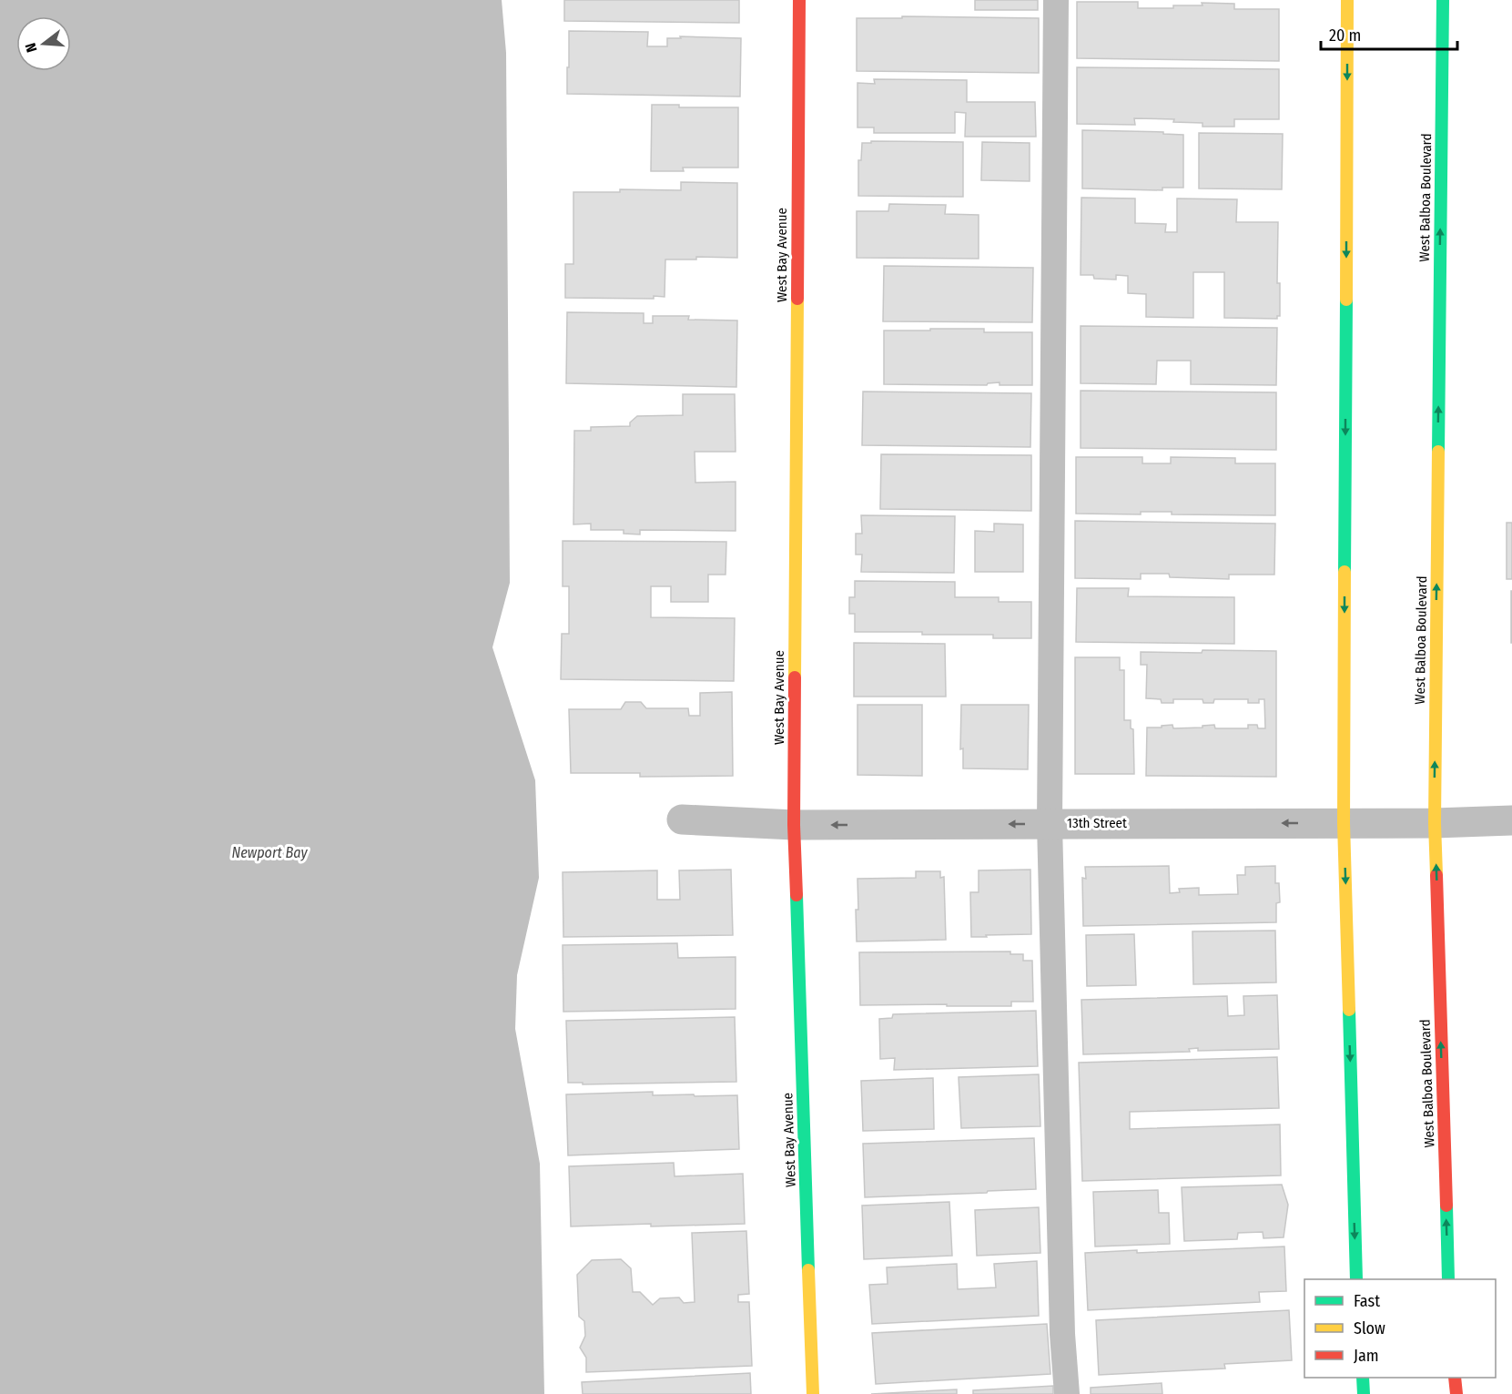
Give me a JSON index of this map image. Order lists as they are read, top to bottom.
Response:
{
  "streets": {
    "main road": ["West Balboa Boulevard", "West Bay Avenue"],
    "street": ["13th Street"]
  },
  "crossings": [
    ["West Balboa Boulevard", "13th Street"],
    ["West Bay Avenue", "13th Street"]
  ],
  "one_way": ["13th Street"],
  "water": ["Newport Bay"],
  "legend": ["Fast", "Slow", "Jam"],
  "scale_bar": "20 m",
  "north": "left"
}
